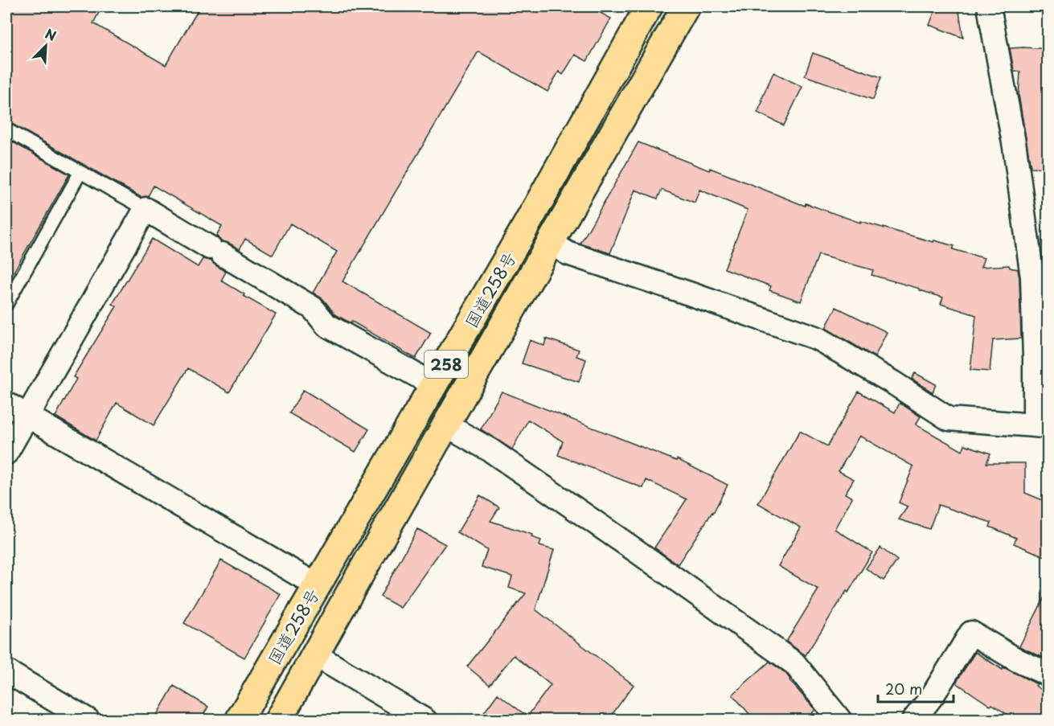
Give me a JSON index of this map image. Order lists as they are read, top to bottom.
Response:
{
  "streets": {
    "highway": ["国道258号", "258"]
  },
  "scale_bar": "20 m",
  "north": "top right"
}
